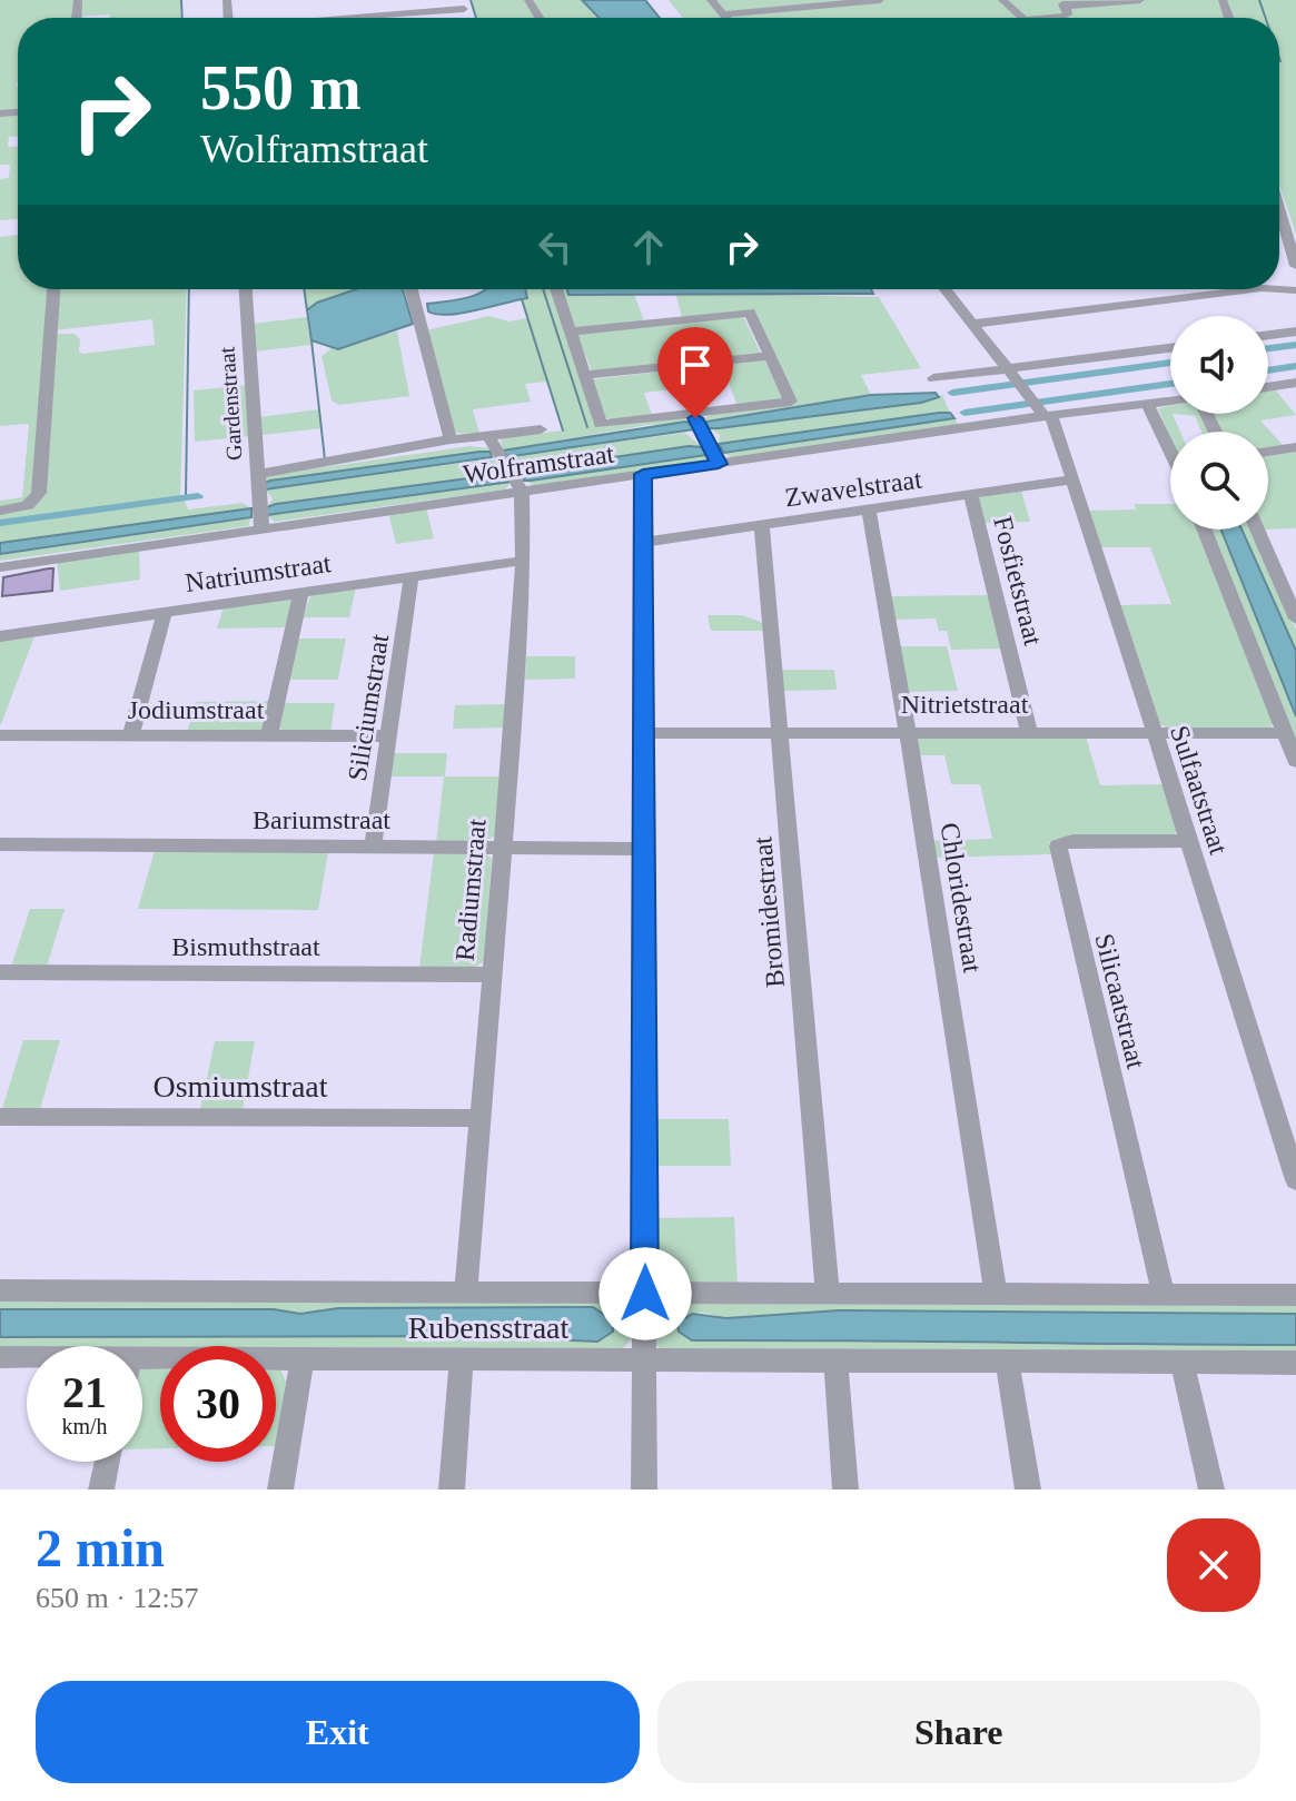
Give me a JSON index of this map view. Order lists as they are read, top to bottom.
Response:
{
  "streets": {
    "street": [
      "Gardenstraat",
      "Wolframstraat",
      "Zwavelstraat",
      "Natriumstraat",
      "Fosfietstraat",
      "Nitrietstraat",
      "Siliciumstraat",
      "Jodiumstraat",
      "Sulfaatstraat",
      "Bariumstraat",
      "Radiumstraat",
      "Chloridestraat",
      "Bromidestraat",
      "Bismuthstraat",
      "Silicaatstraat",
      "Osmiumstraat",
      "Rubensstraat"
    ]
  },
  "crossings": [
    ["Gardenstraat", "Wolframstraat"],
    ["Wolframstraat", "Sulfaatstraat"],
    ["Wolframstraat", "Radiumstraat"],
    ["Zwavelstraat", "Fosfietstraat"],
    ["Zwavelstraat", "Sulfaatstraat"],
    ["Zwavelstraat", "Chloridestraat"],
    ["Zwavelstraat", "Bromidestraat"],
    ["Natriumstraat", "Siliciumstraat"],
    ["Natriumstraat", "Radiumstraat"],
    ["Fosfietstraat", "Nitrietstraat"],
    ["Nitrietstraat", "Sulfaatstraat"],
    ["Nitrietstraat", "Chloridestraat"],
    ["Nitrietstraat", "Bromidestraat"],
    ["Siliciumstraat", "Jodiumstraat"],
    ["Siliciumstraat", "Bariumstraat"],
    ["Sulfaatstraat", "Silicaatstraat"],
    ["Bariumstraat", "Radiumstraat"],
    ["Radiumstraat", "Bismuthstraat"],
    ["Radiumstraat", "Osmiumstraat"],
    ["Radiumstraat", "Rubensstraat"],
    ["Chloridestraat", "Rubensstraat"],
    ["Bromidestraat", "Rubensstraat"],
    ["Silicaatstraat", "Rubensstraat"]
  ],
  "page": {
    "turn": ["550 m", "Wolframstraat"],
    "speed": "21 km/h",
    "limit": "30",
    "heading": ["2 min", "650 m · 12:57"],
    "buttons": ["Exit", "Share"]
  }
}
